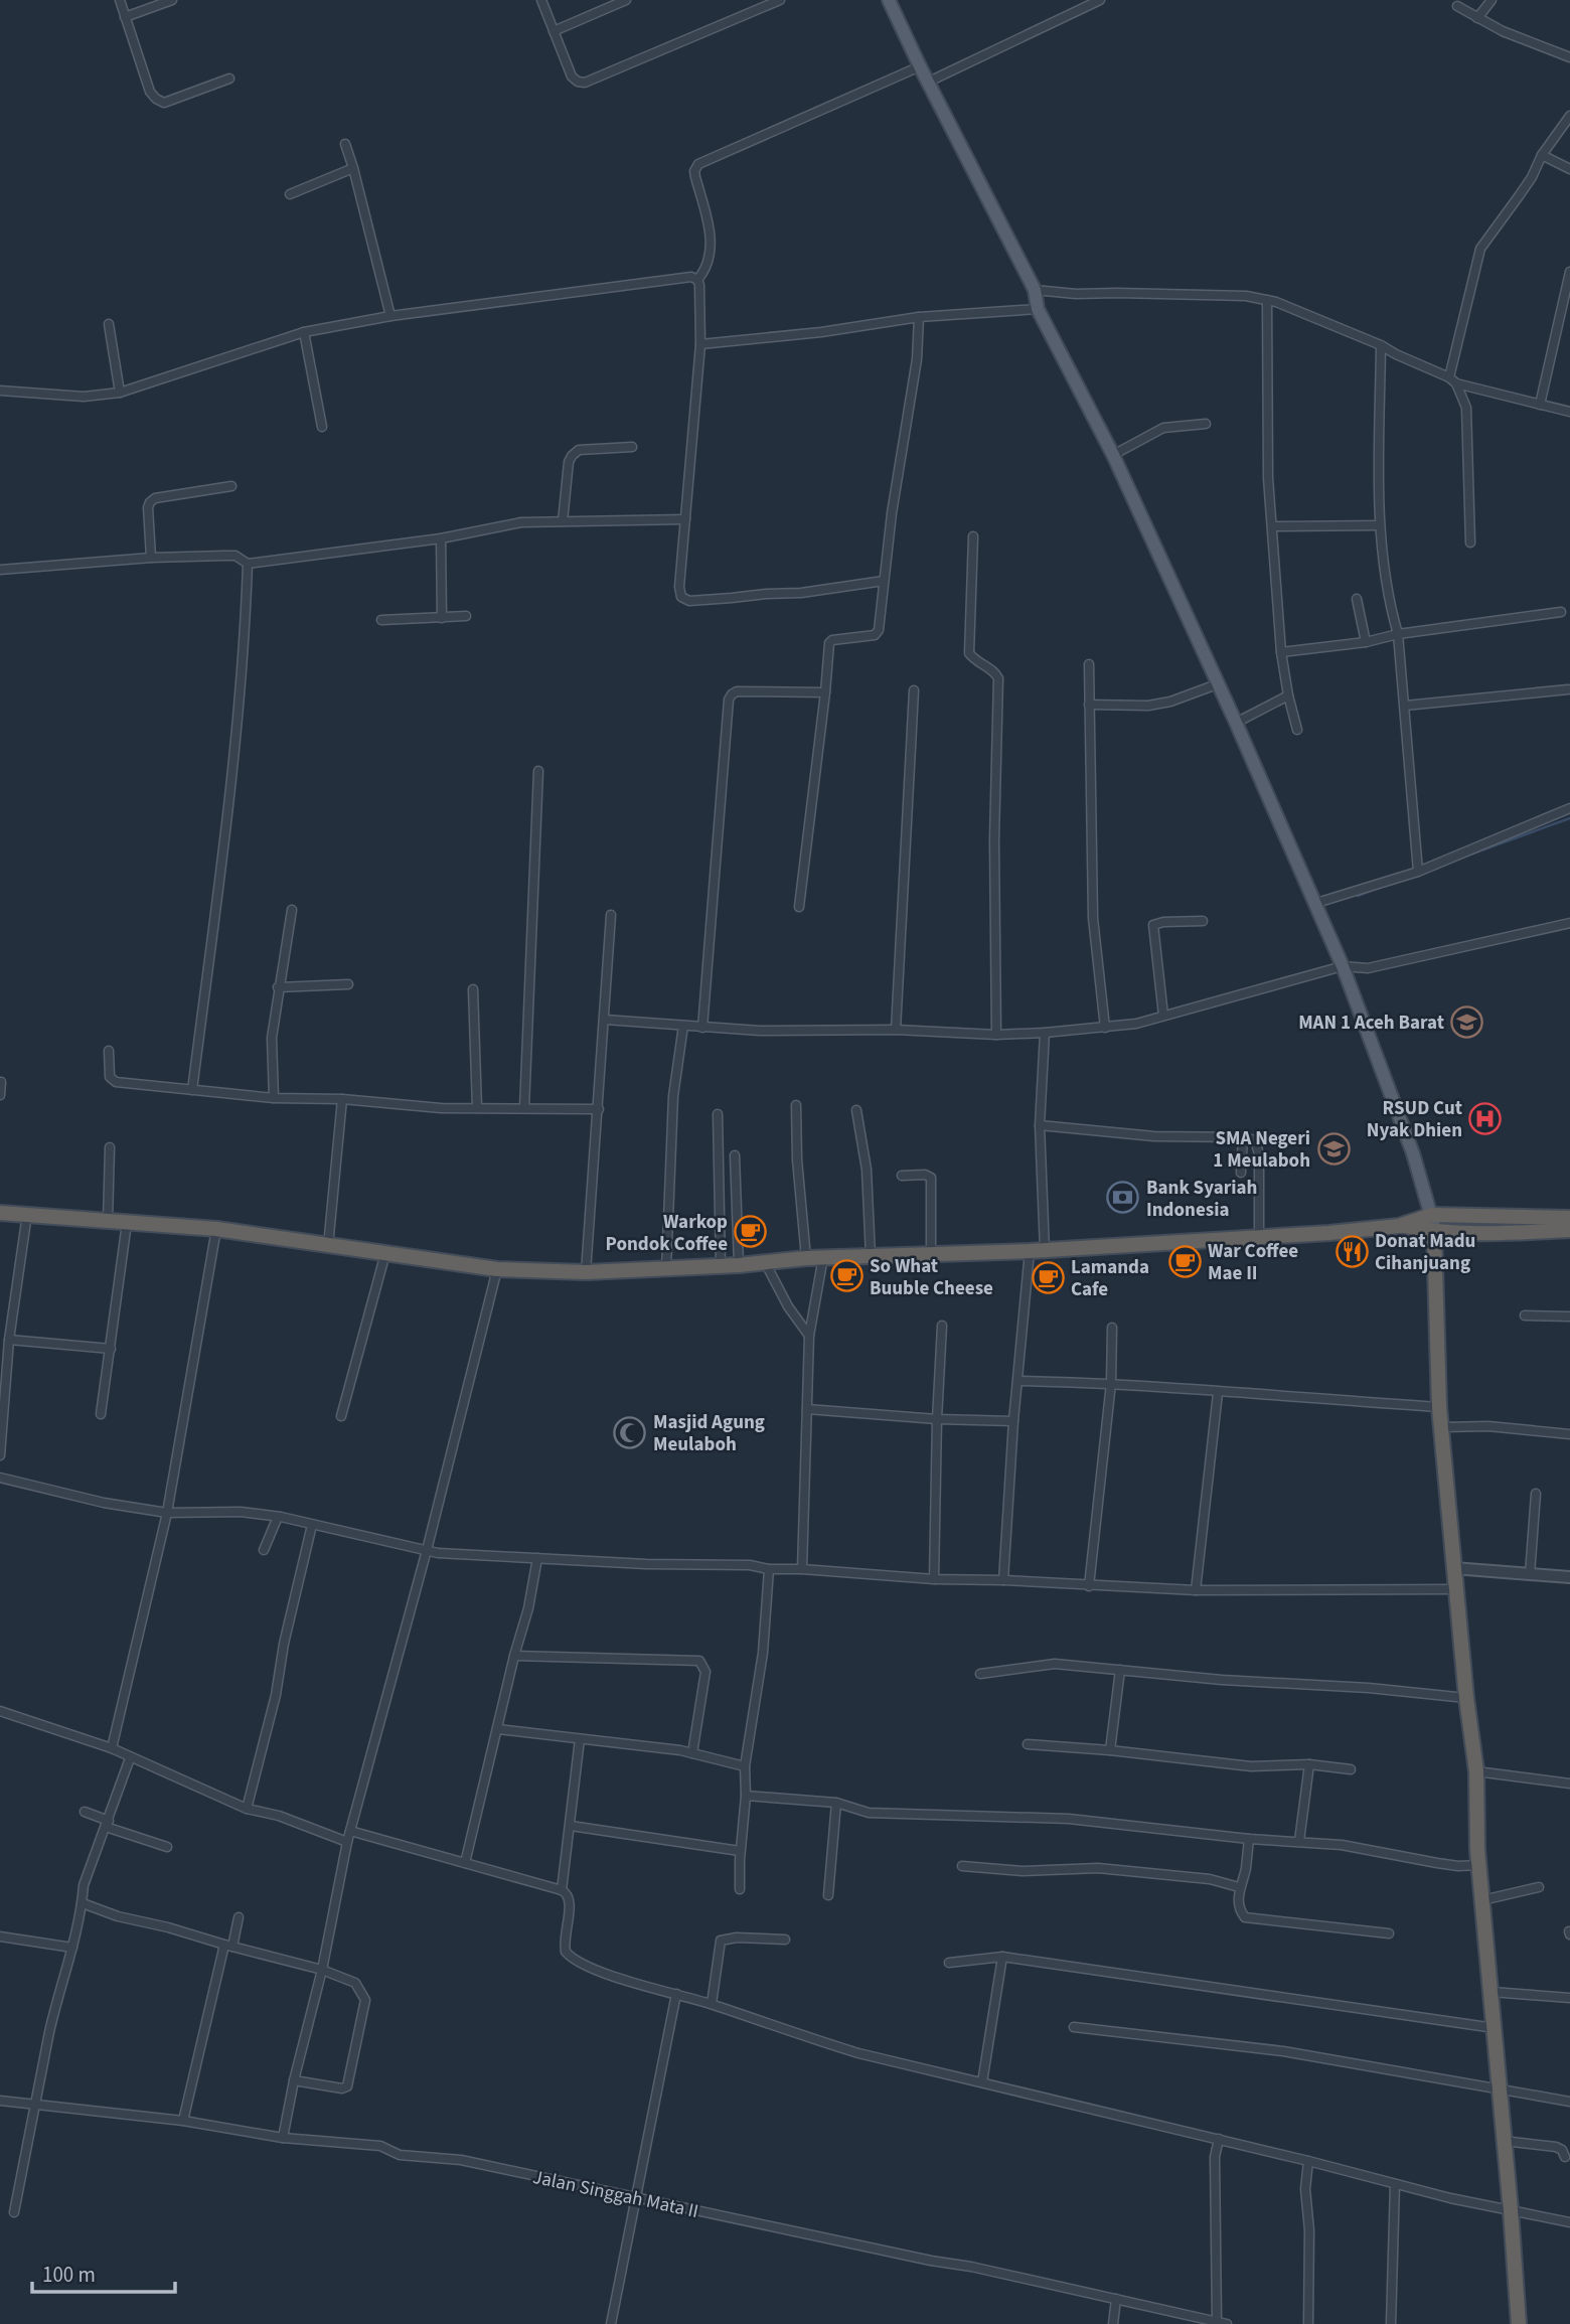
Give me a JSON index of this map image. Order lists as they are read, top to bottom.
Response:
{
  "streets": {
    "street": ["Jalan Singgah Mata II"]
  },
  "places": {
    "school or university": ["MAN 1 Aceh Barat", "SMA Negeri 1 Meulaboh"],
    "hospital": ["RSUD Cut Nyak Dhien"],
    "bank": ["Bank Syariah Indonesia"],
    "cafe": [
      "Warkop Pondok Coffee",
      "War Coffee Mae II",
      "So What Buuble Cheese",
      "Lamanda Cafe"
    ],
    "restaurant": ["Donat Madu Cihanjuang"],
    "mosque": ["Masjid Agung Meulaboh"]
  },
  "scale_bar": "100 m"
}
